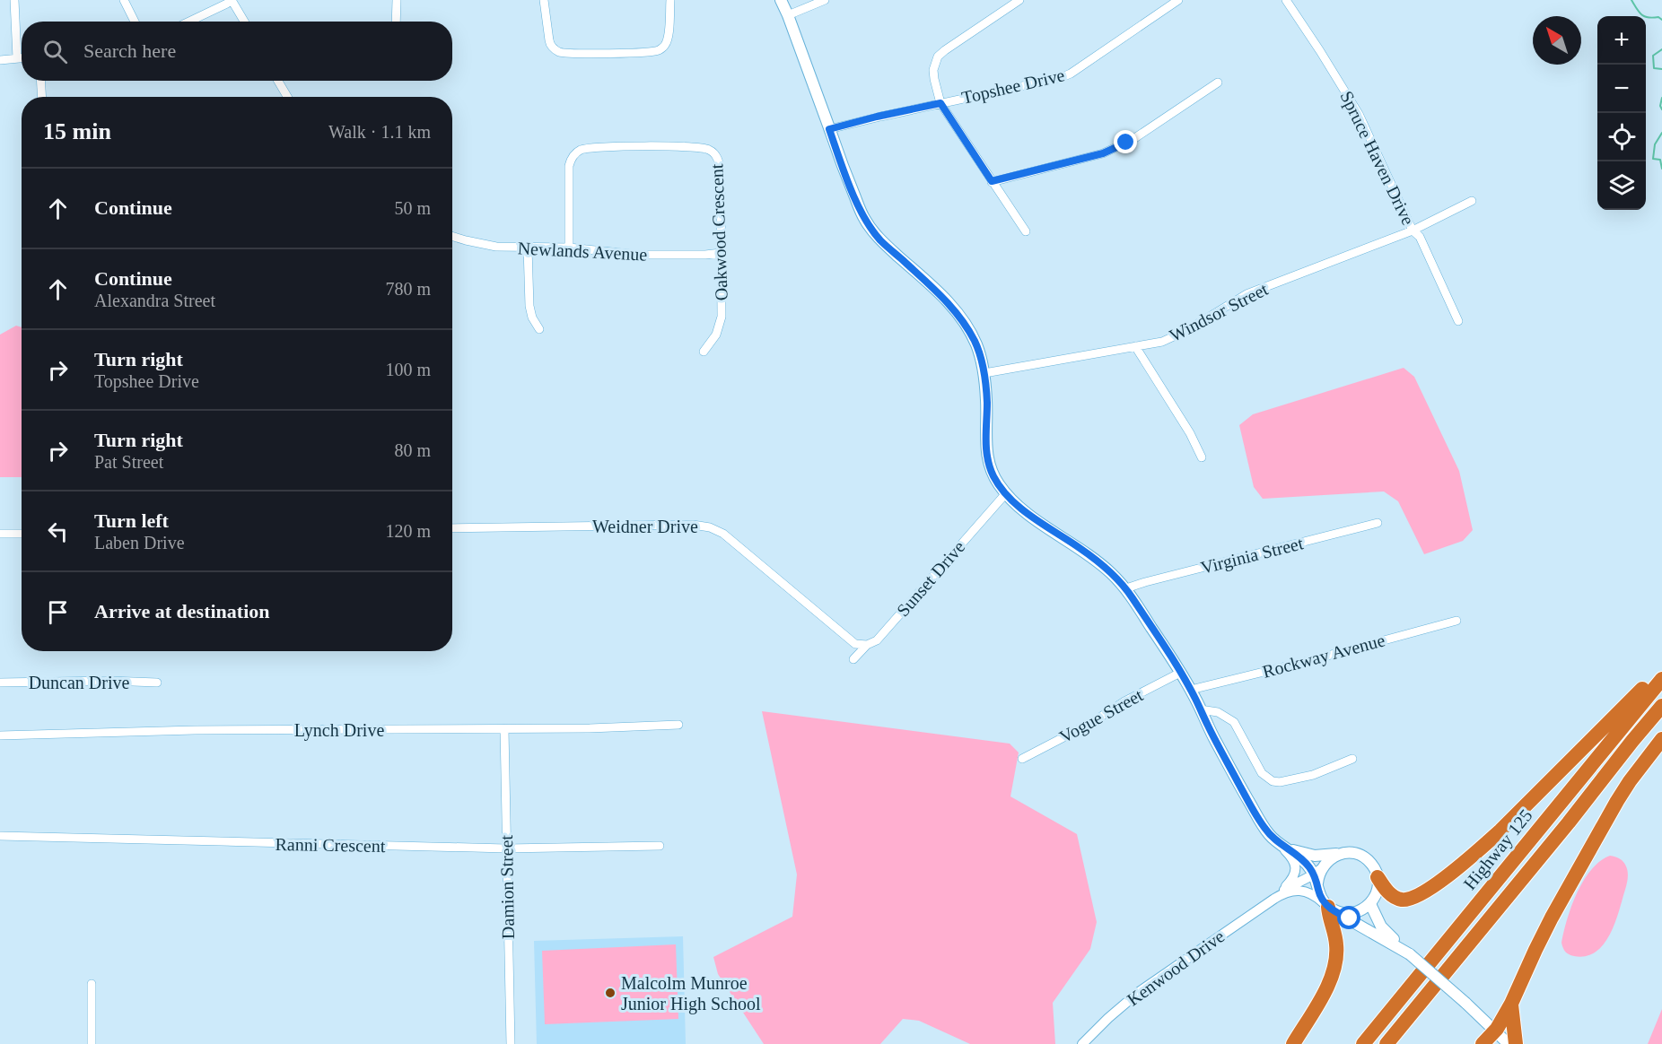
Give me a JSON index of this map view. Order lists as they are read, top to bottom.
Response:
{
  "streets": {
    "highway": ["Highway 125"],
    "street": [
      "Topshee Drive",
      "Spruce Haven Drive",
      "Oakwood Crescent",
      "Newlands Avenue",
      "Windsor Street",
      "Weidner Drive",
      "Virginia Street",
      "Sunset Drive",
      "Rockway Avenue",
      "Duncan Drive",
      "Vogue Street",
      "Lynch Drive",
      "Ranni Crescent",
      "Damion Street",
      "Kenwood Drive"
    ]
  },
  "crossings": [
    ["Spruce Haven Drive", "Windsor Street"],
    ["Oakwood Crescent", "Newlands Avenue"],
    ["Weidner Drive", "Sunset Drive"],
    ["Lynch Drive", "Damion Street"],
    ["Ranni Crescent", "Damion Street"]
  ],
  "places": ["Malcolm Munroe Junior High School"],
  "north": "top left",
  "page": {
    "map_buttons": ["+", "−"],
    "search": "Search here",
    "heading": ["15 min", "Walk · 1.1 km"],
    "list": [
      ["Continue", "50 m"],
      ["Continue", "Alexandra Street", "780 m"],
      ["Turn right", "Topshee Drive", "100 m"],
      ["Turn right", "Pat Street", "80 m"],
      ["Turn left", "Laben Drive", "120 m"],
      "Arrive at destination"
    ]
  }
}
